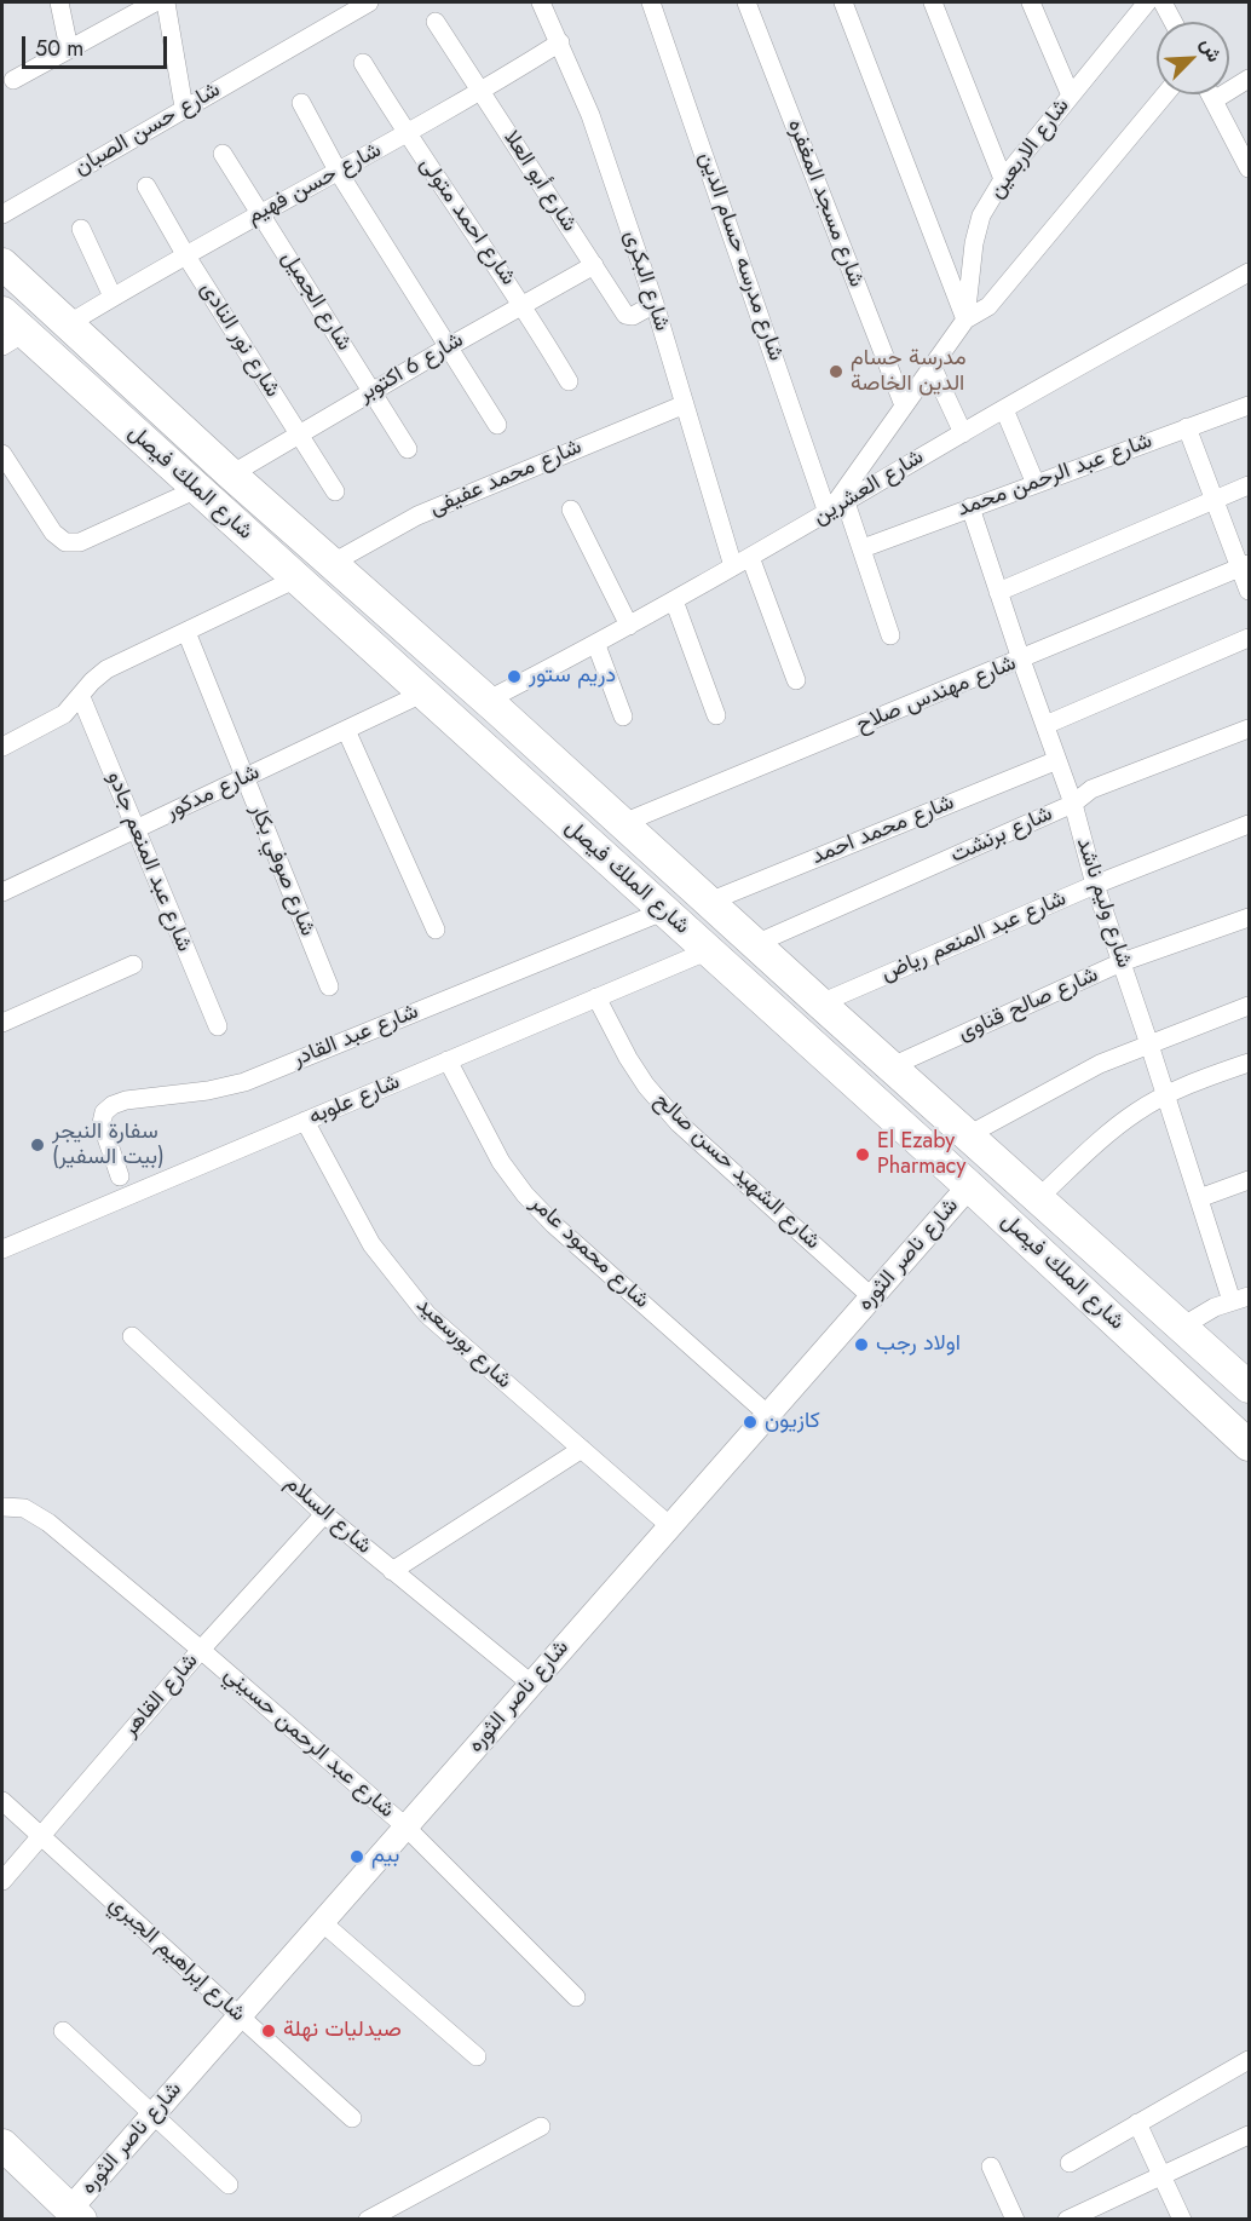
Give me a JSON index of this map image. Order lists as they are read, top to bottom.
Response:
{
  "streets": {
    "main road": ["شارع الملك فيصل"],
    "street": [
      "شارع حسن الصبان",
      "شارع الاربعين",
      "شارع أبو العلا",
      "شارع حسن فهيم",
      "شارع مسجد المغفره",
      "شارع احمد متولى",
      "شارع مدرسه حسام الدين",
      "شارع البكرى",
      "شارع الجميل",
      "شارع نور النادى",
      "شارع 6 اكتوبر",
      "شارع عبد الرحمن محمد",
      "شارع محمد عفيفى",
      "شارع العشرين",
      "شارع مهندس صلاح",
      "شارع مدكور",
      "شارع محمد احمد",
      "شارع برنشت",
      "شارع عبد المنعم جادو",
      "شارع صوفي بكار",
      "شارع وليم ناشد",
      "شارع عبد المنعم رياض",
      "شارع صالح قناوى",
      "شارع عبد القادر",
      "شارع علوبه",
      "شارع الشهيد حسن صالح",
      "شارع محمود عامر",
      "شارع ناصر الثوره",
      "شارع بورسعيد",
      "شارع السلام",
      "شارع القاهر",
      "شارع عبد الرحمن حسيني",
      "شارع إبراهيم الجبري"
    ]
  },
  "crossings": [
    ["شارع أبو العلا", "شارع حسن فهيم"],
    ["شارع أبو العلا", "شارع البكرى"],
    ["شارع أبو العلا", "شارع 6 اكتوبر"],
    ["شارع حسن فهيم", "شارع احمد متولى"],
    ["شارع حسن فهيم", "شارع البكرى"],
    ["شارع حسن فهيم", "شارع الجميل"],
    ["شارع حسن فهيم", "شارع نور النادى"],
    ["شارع حسن فهيم", "شارع الملك فيصل"],
    ["شارع احمد متولى", "شارع 6 اكتوبر"],
    ["شارع مدرسه حسام الدين", "شارع العشرين"],
    ["شارع البكرى", "شارع محمد عفيفى"],
    ["شارع البكرى", "شارع العشرين"],
    ["شارع الجميل", "شارع 6 اكتوبر"],
    ["شارع نور النادى", "شارع 6 اكتوبر"],
    ["شارع 6 اكتوبر", "شارع الملك فيصل"],
    ["شارع عبد الرحمن محمد", "شارع وليم ناشد"],
    ["شارع محمد عفيفى", "شارع الملك فيصل"],
    ["شارع الملك فيصل", "شارع العشرين"],
    ["شارع الملك فيصل", "شارع مهندس صلاح"],
    ["شارع الملك فيصل", "شارع مدكور"],
    ["شارع الملك فيصل", "شارع محمد احمد"],
    ["شارع الملك فيصل", "شارع برنشت"],
    ["شارع الملك فيصل", "شارع عبد المنعم رياض"],
    ["شارع الملك فيصل", "شارع صالح قناوى"],
    ["شارع الملك فيصل", "شارع عبد القادر"],
    ["شارع الملك فيصل", "شارع علوبه"],
    ["شارع الملك فيصل", "شارع ناصر الثوره"],
    ["شارع مهندس صلاح", "شارع وليم ناشد"],
    ["شارع مدكور", "شارع عبد المنعم جادو"],
    ["شارع مدكور", "شارع صوفي بكار"],
    ["شارع محمد احمد", "شارع وليم ناشد"],
    ["شارع برنشت", "شارع وليم ناشد"],
    ["شارع وليم ناشد", "شارع عبد المنعم رياض"],
    ["شارع وليم ناشد", "شارع صالح قناوى"],
    ["شارع علوبه", "شارع الشهيد حسن صالح"],
    ["شارع علوبه", "شارع محمود عامر"],
    ["شارع علوبه", "شارع بورسعيد"],
    ["شارع الشهيد حسن صالح", "شارع ناصر الثوره"],
    ["شارع محمود عامر", "شارع ناصر الثوره"],
    ["شارع ناصر الثوره", "شارع بورسعيد"],
    ["شارع ناصر الثوره", "شارع السلام"],
    ["شارع ناصر الثوره", "شارع عبد الرحمن حسيني"],
    ["شارع ناصر الثوره", "شارع إبراهيم الجبري"],
    ["شارع السلام", "شارع القاهر"],
    ["شارع القاهر", "شارع عبد الرحمن حسيني"],
    ["شارع القاهر", "شارع إبراهيم الجبري"]
  ],
  "places": [
    "مدرسة حسام الدين الخاصة",
    "دريم ستور",
    "سفارة النيجر (بيت السفير)",
    "El Ezaby Pharmacy",
    "اولاد رجب",
    "كازيون",
    "بيم",
    "صيدليات نهلة"
  ],
  "scale_bar": "50 m",
  "north": "top right"
}
